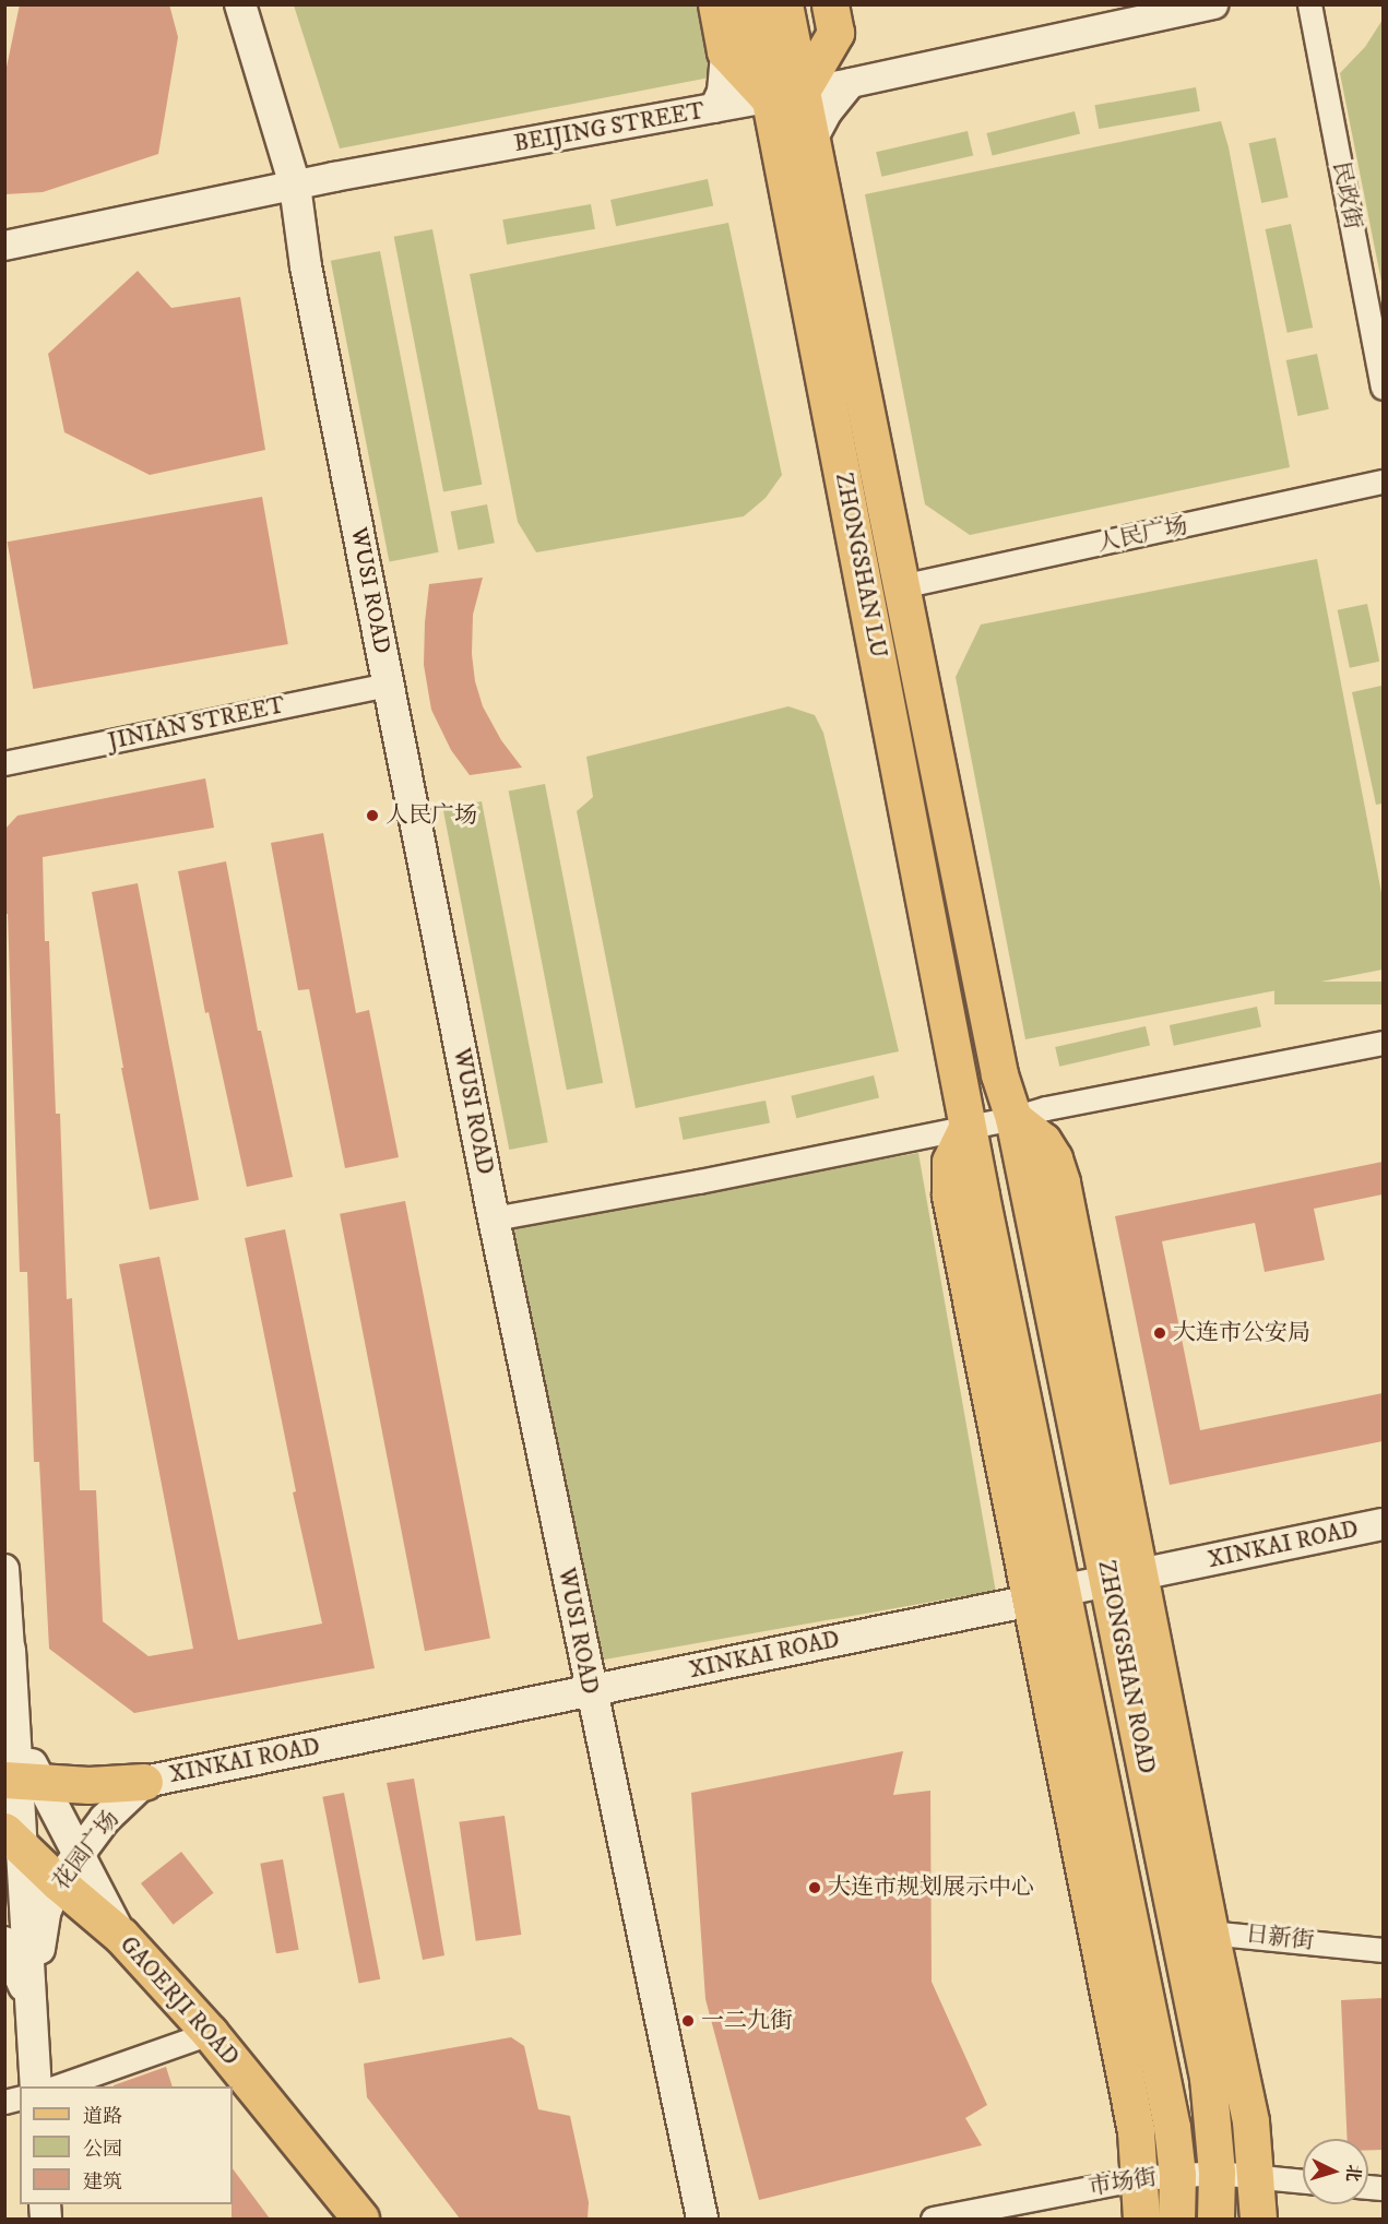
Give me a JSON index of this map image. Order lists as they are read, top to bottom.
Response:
{
  "streets": {
    "main road": [
      "ZHONGSHAN LU",
      "WUSI ROAD",
      "XINKAI ROAD",
      "ZHONGSHAN ROAD",
      "花园广场",
      "GAOERJI ROAD"
    ],
    "street": [
      "BEIJING STREET",
      "民政街",
      "人民广场",
      "JINIAN STREET",
      "日新街",
      "市场街"
    ]
  },
  "crossings": [
    ["BEIJING STREET", "ZHONGSHAN LU"],
    ["BEIJING STREET", "WUSI ROAD"],
    ["人民广场", "ZHONGSHAN LU"],
    ["WUSI ROAD", "JINIAN STREET"],
    ["WUSI ROAD", "XINKAI ROAD"],
    ["XINKAI ROAD", "ZHONGSHAN ROAD"],
    ["XINKAI ROAD", "花园广场"],
    ["ZHONGSHAN ROAD", "市场街"],
    ["花园广场", "GAOERJI ROAD"]
  ],
  "places": [
    "人民广场",
    "大连市公安局",
    "大连市规划展示中心",
    "一二九街"
  ],
  "legend": ["道路", "公园", "建筑"],
  "north": "right"
}
